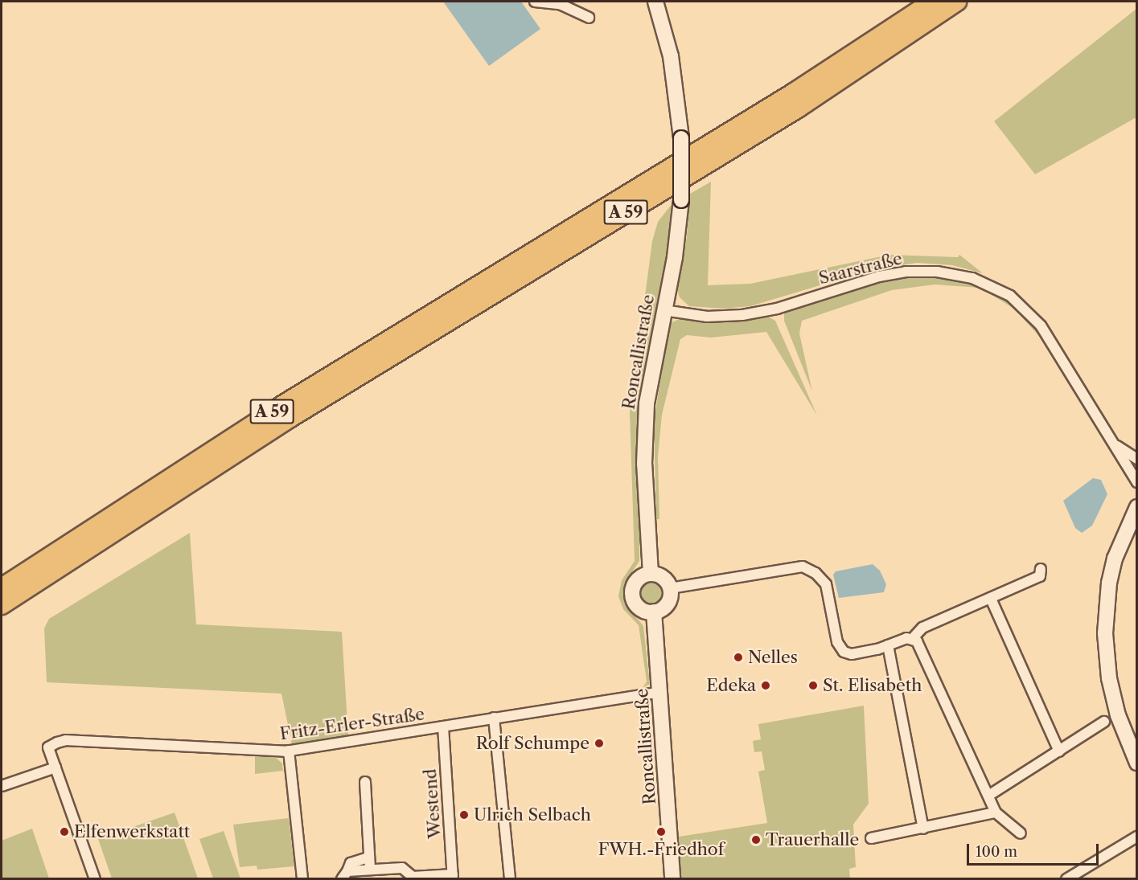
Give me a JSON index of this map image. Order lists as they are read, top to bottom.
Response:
{
  "streets": {
    "highway": ["A 59"],
    "street": [
      "Saarstraße",
      "Roncallistraße",
      "Fritz-Erler-Straße",
      "Westend"
    ]
  },
  "crossings": [
    ["Saarstraße", "Roncallistraße"],
    ["Roncallistraße", "Fritz-Erler-Straße"],
    ["Fritz-Erler-Straße", "Westend"]
  ],
  "places": [
    "Nelles",
    "Edeka",
    "St. Elisabeth",
    "Rolf Schumpe",
    "Ulrich Selbach",
    "Elfenwerkstatt",
    "FWH.-Friedhof",
    "Trauerhalle"
  ],
  "scale_bar": "100 m"
}
